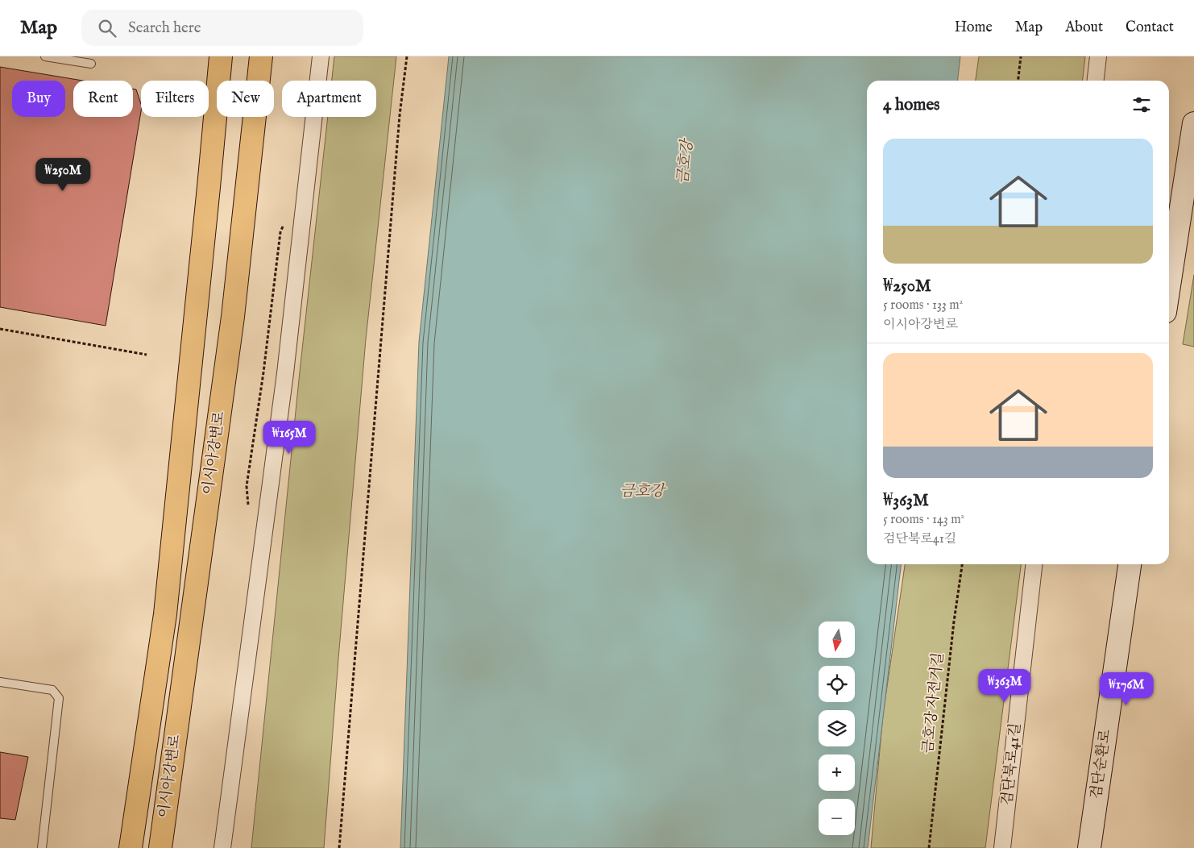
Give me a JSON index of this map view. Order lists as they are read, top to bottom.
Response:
{
  "streets": {
    "highway": ["이시아강변로"],
    "street": ["검단북로41길", "검단순환로"],
    "path": ["금호강 자전거길"]
  },
  "water": ["금호강"],
  "north": "bottom",
  "page": {
    "header": "Map",
    "search": "Search here",
    "nav": [
      "Home",
      "Map",
      "About",
      "Contact"
    ],
    "chip": [
      "Buy",
      "Rent",
      "Filters",
      "New",
      "Apartment"
    ],
    "heading": "4 homes",
    "list": [
      {
        "name": "₩250M",
        "note": "5 rooms · 133 m² · 이시아강변로"
      },
      {
        "name": "₩363M",
        "note": "5 rooms · 143 m² · 검단북로41길"
      }
    ],
    "price": [
      "₩250M",
      "₩165M",
      "₩363M",
      "₩176M"
    ],
    "map_buttons": ["+", "−"]
  }
}
